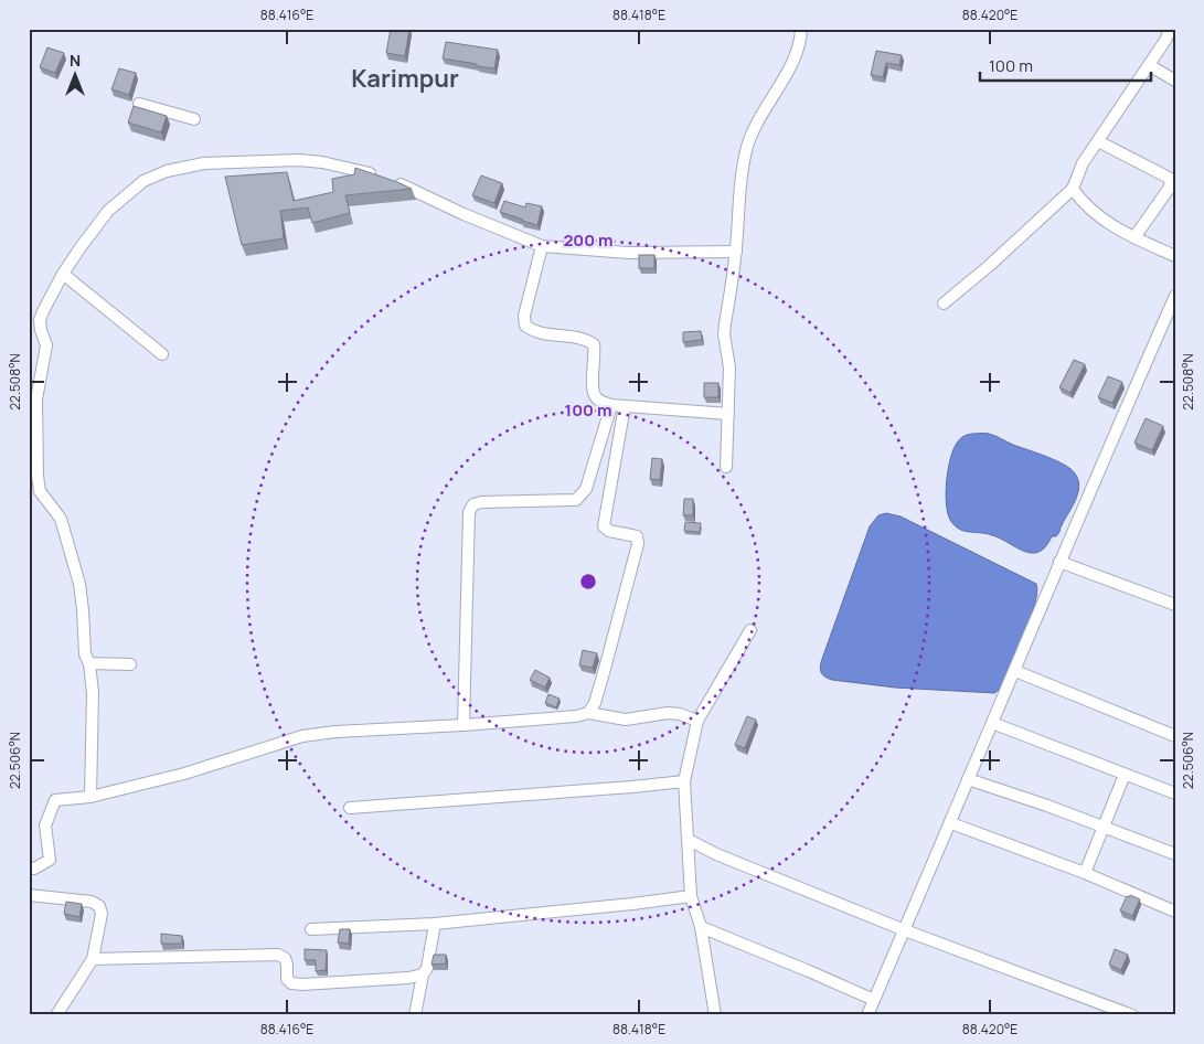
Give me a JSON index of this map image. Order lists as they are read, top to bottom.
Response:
{
  "districts": ["Karimpur"],
  "scale_bar": "100 m",
  "north": "top",
  "coordinates": [
    "88.416°E",
    "88.418°E",
    "88.420°E",
    "22.508°N",
    "22.506°N"
  ],
  "rings": ["200 m", "100 m"]
}
